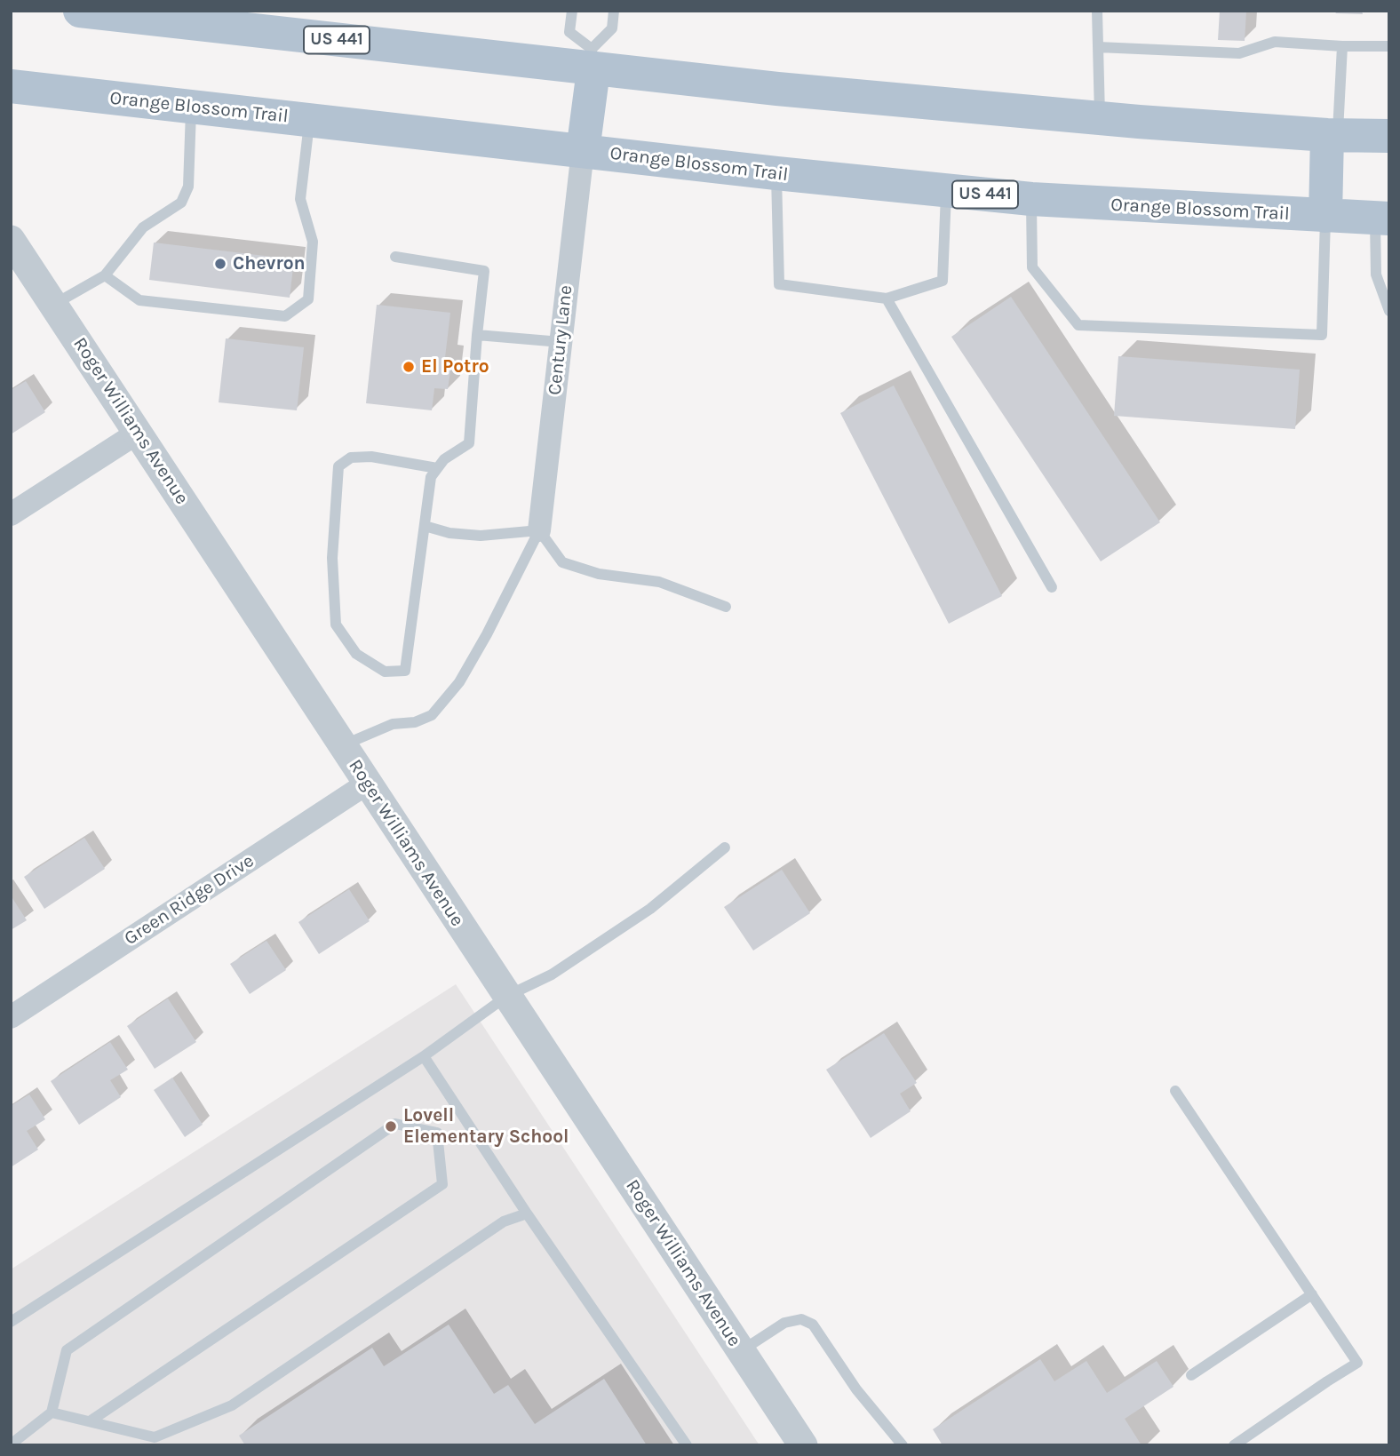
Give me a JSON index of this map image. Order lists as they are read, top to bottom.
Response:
{
  "streets": {
    "main road": ["US 441", "Orange Blossom Trail"],
    "street": ["Century Lane", "Roger Williams Avenue", "Green Ridge Drive"]
  },
  "crossings": [
    ["Orange Blossom Trail", "Century Lane"],
    ["Roger Williams Avenue", "Green Ridge Drive"]
  ],
  "places": ["Chevron", "El Potro", "Lovell Elementary School"]
}
